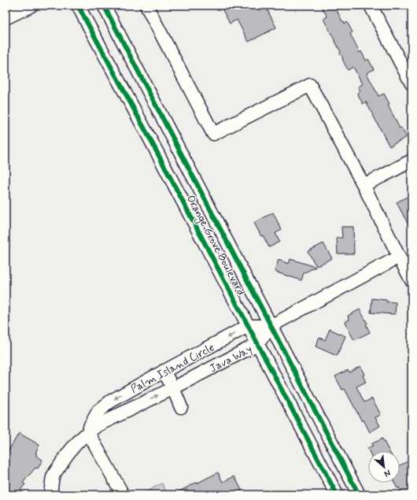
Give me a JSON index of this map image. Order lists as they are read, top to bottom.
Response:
{
  "streets": {
    "street": ["Orange Grove Boulevard", "Java Way", "Palm Island Circle"]
  },
  "crossings": [
    ["Orange Grove Boulevard", "Java Way"],
    ["Orange Grove Boulevard", "Palm Island Circle"],
    ["Java Way", "Palm Island Circle"]
  ],
  "one_way": ["Palm Island Circle"],
  "north": "bottom right"
}
